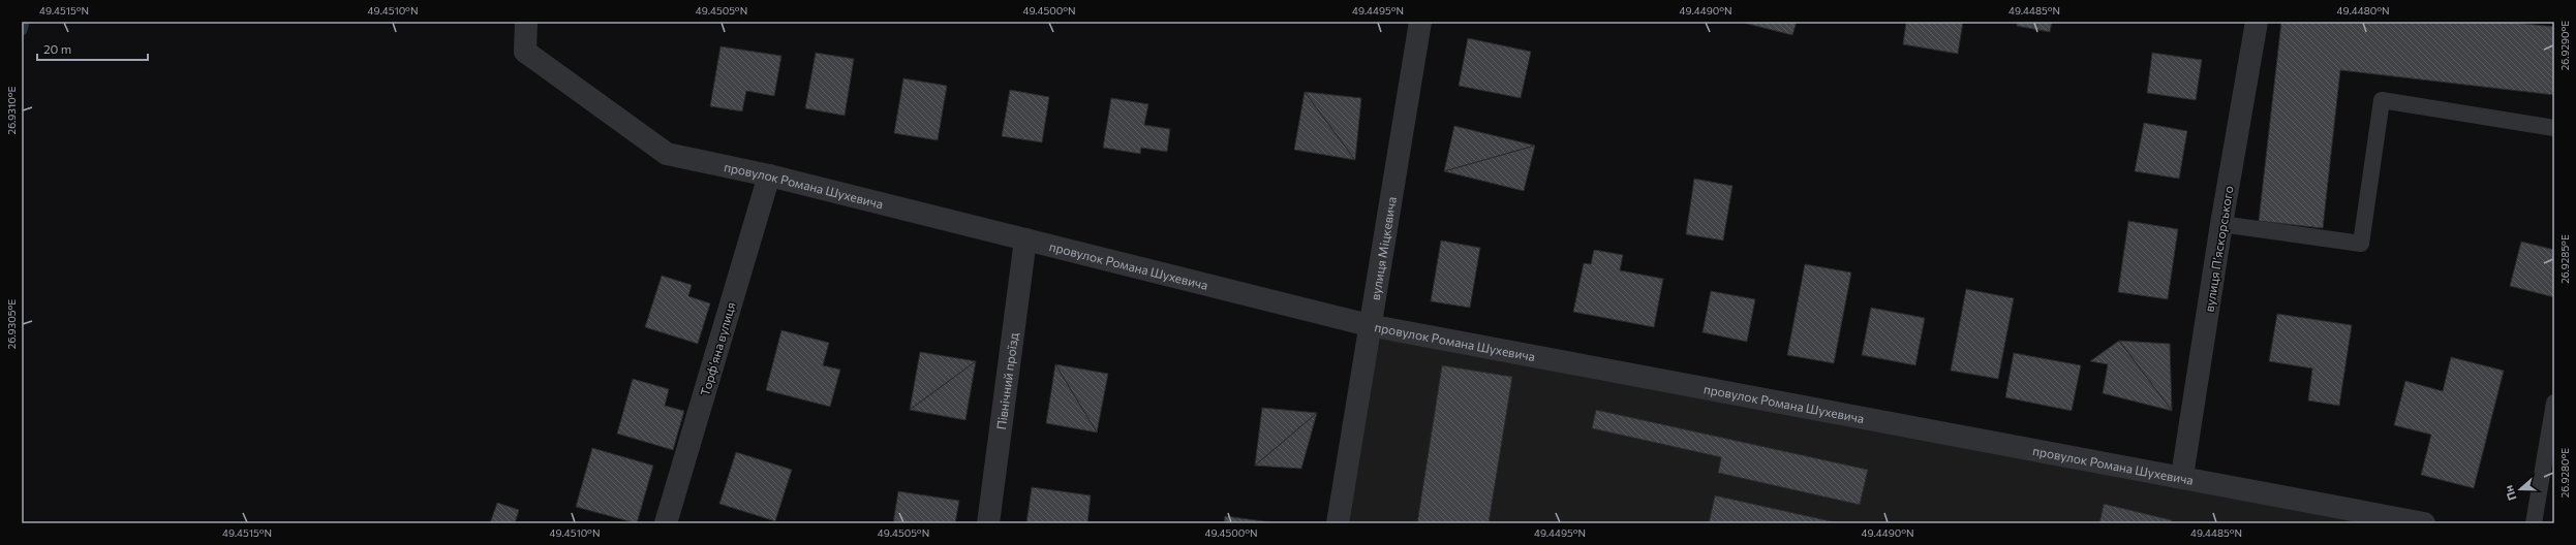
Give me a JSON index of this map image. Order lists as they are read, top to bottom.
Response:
{
  "streets": {
    "street": [
      "провулок Романа Шухевича",
      "вулиця Міцкевича",
      "вулиця Пʼяскорського",
      "Торфʼяна вулиця",
      "Північний проїзд"
    ]
  },
  "crossings": [
    ["провулок Романа Шухевича", "вулиця Міцкевича"],
    ["провулок Романа Шухевича", "вулиця Пʼяскорського"],
    ["провулок Романа Шухевича", "Торфʼяна вулиця"],
    ["провулок Романа Шухевича", "Північний проїзд"]
  ],
  "scale_bar": "20 m",
  "north": "left",
  "coordinates": [
    "49.4515°N",
    "49.4510°N",
    "49.4505°N",
    "49.4500°N",
    "49.4495°N",
    "49.4490°N",
    "49.4485°N",
    "49.4480°N",
    "26.9290°E",
    "26.9310°E",
    "26.9285°E",
    "26.9305°E",
    "26.9280°E"
  ]
}
